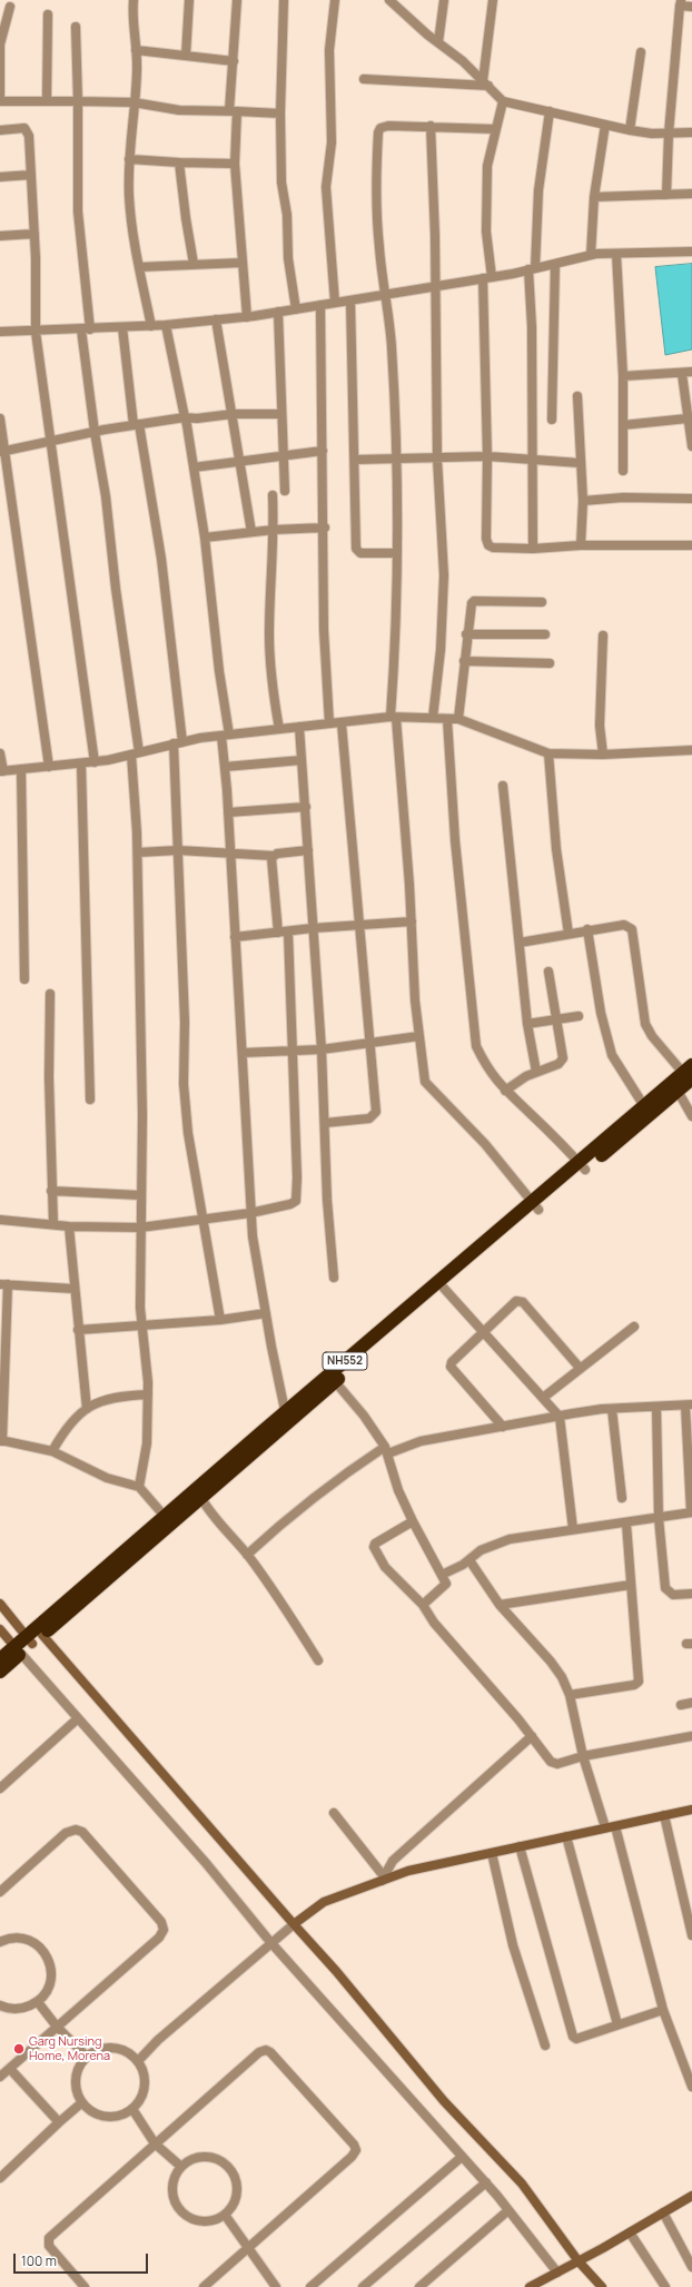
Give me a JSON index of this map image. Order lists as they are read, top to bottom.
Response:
{
  "streets": {
    "highway": ["NH552"]
  },
  "places": ["Garg Nursing Home, Morena"],
  "scale_bar": "100 m"
}
